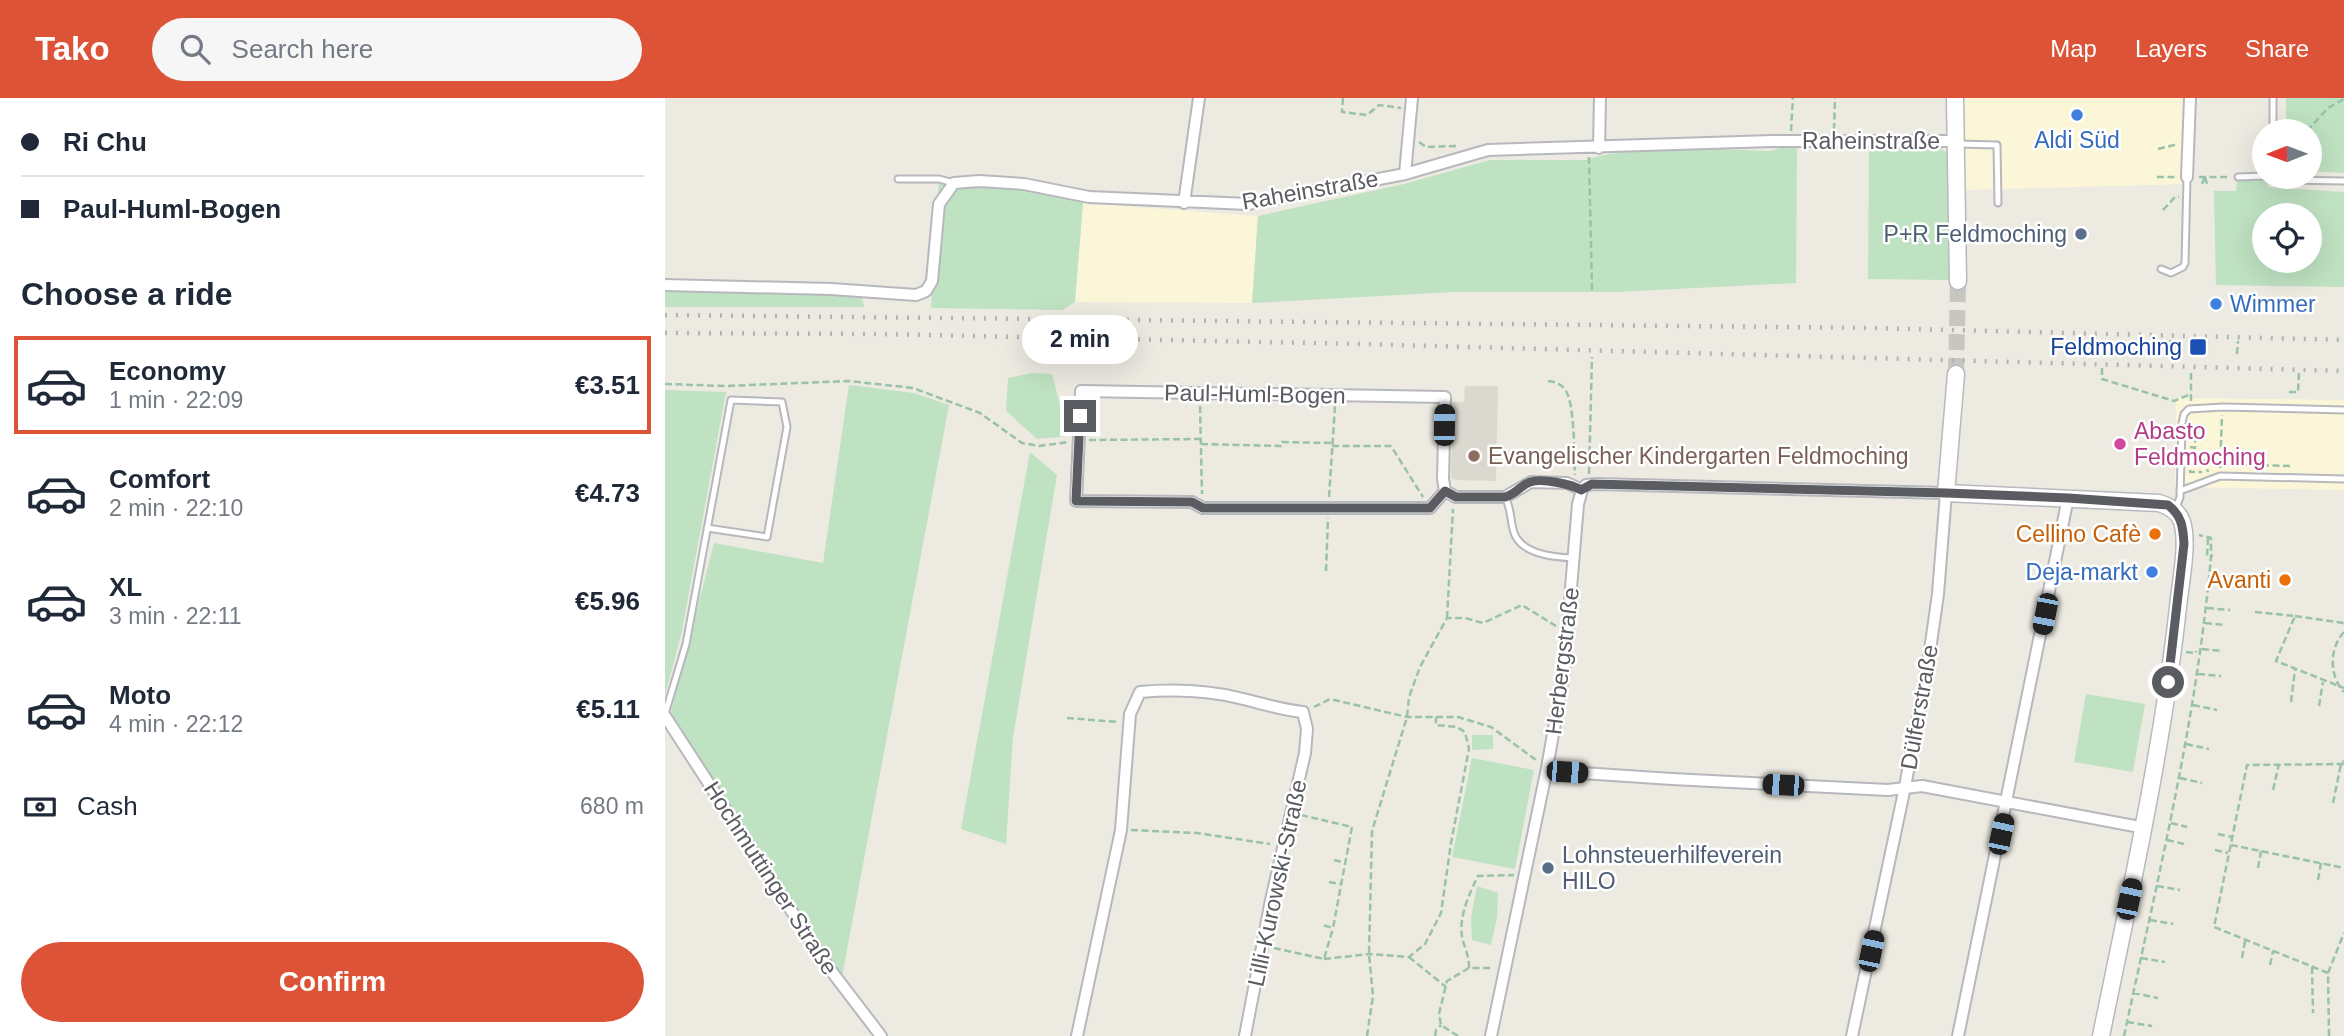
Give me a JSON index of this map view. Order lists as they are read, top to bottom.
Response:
{
  "streets": {
    "main road": ["Dülferstraße"],
    "street": [
      "Raheinstraße",
      "Paul-Huml-Bogen",
      "Herbergstraße",
      "Hochmuttinger Straße",
      "Lilli-Kurowski-Straße"
    ]
  },
  "places": {
    "other": [
      "Aldi Süd",
      "P+R Feldmoching",
      "Wimmer",
      "Abasto Feldmoching",
      "Evangelischer Kindergarten Feldmoching",
      "Cellino Cafè",
      "Deja-markt",
      "Avanti",
      "Lohnsteuerhilfeverein HILO"
    ],
    "transit": ["Feldmoching"]
  },
  "north": "left",
  "page": {
    "header": "Tako",
    "search": "Search here",
    "nav": ["Map", "Layers", "Share"],
    "banner": ["Ri Chu", "Paul-Huml-Bogen"],
    "heading": "Choose a ride",
    "bubble": "2 min",
    "list": [
      {
        "name": "Economy",
        "note": "1 min · 22:09",
        "value": "€3.51"
      },
      {
        "name": "Comfort",
        "note": "2 min · 22:10",
        "value": "€4.73"
      },
      {
        "name": "XL",
        "note": "3 min · 22:11",
        "value": "€5.96"
      },
      {
        "name": "Moto",
        "note": "4 min · 22:12",
        "value": "€5.11"
      }
    ],
    "pay": ["Cash", "680 m"],
    "buttons": "Confirm"
  }
}
